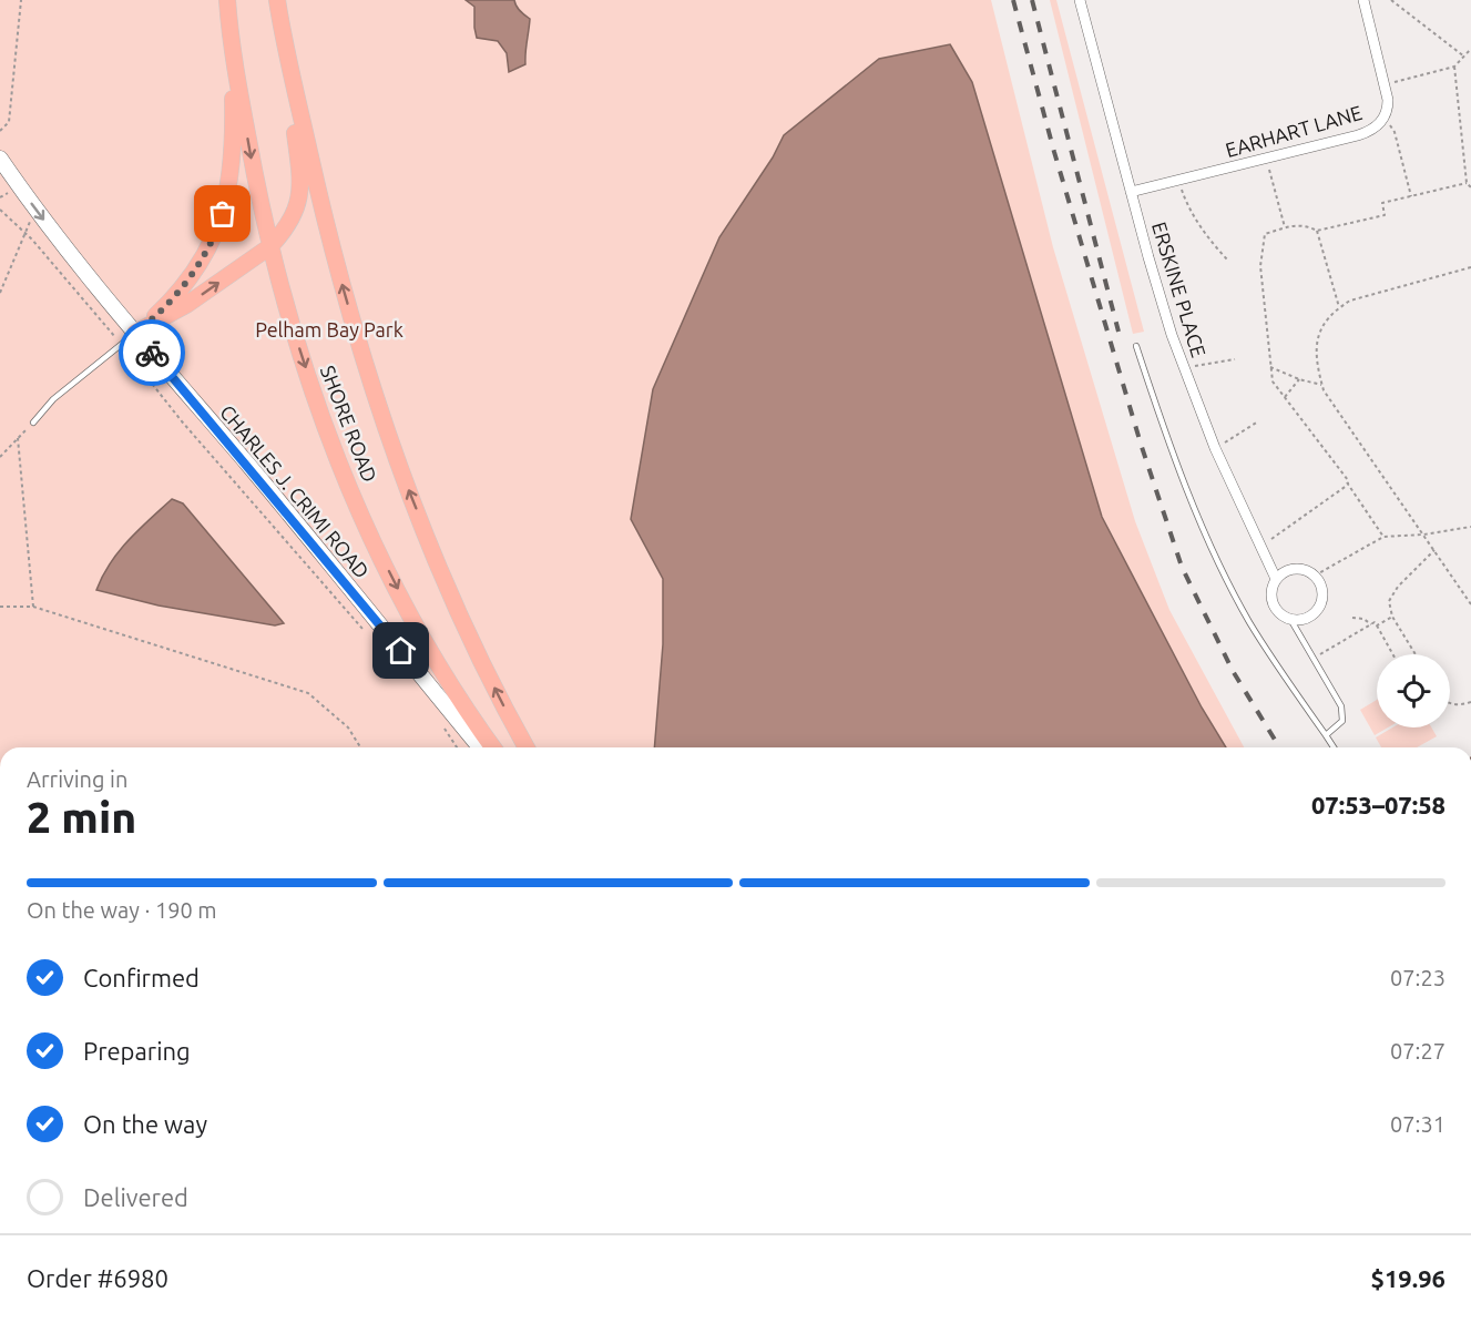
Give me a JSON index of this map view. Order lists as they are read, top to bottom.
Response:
{
  "streets": {
    "main road": ["SHORE ROAD", "CHARLES J. CRIMI ROAD"],
    "street": ["EARHART LANE", "ERSKINE PLACE"]
  },
  "crossings": [
    ["EARHART LANE", "ERSKINE PLACE"]
  ],
  "parks": ["Pelham Bay Park"],
  "page": {
    "heading": ["2 min", "Arriving in", "07:53–07:58"],
    "panel": ["Order #6980", "$19.96"],
    "bar": "On the way · 190 m",
    "list": [
      ["Confirmed", "07:23"],
      ["Preparing", "07:27"],
      ["On the way", "07:31"],
      "Delivered"
    ]
  }
}
